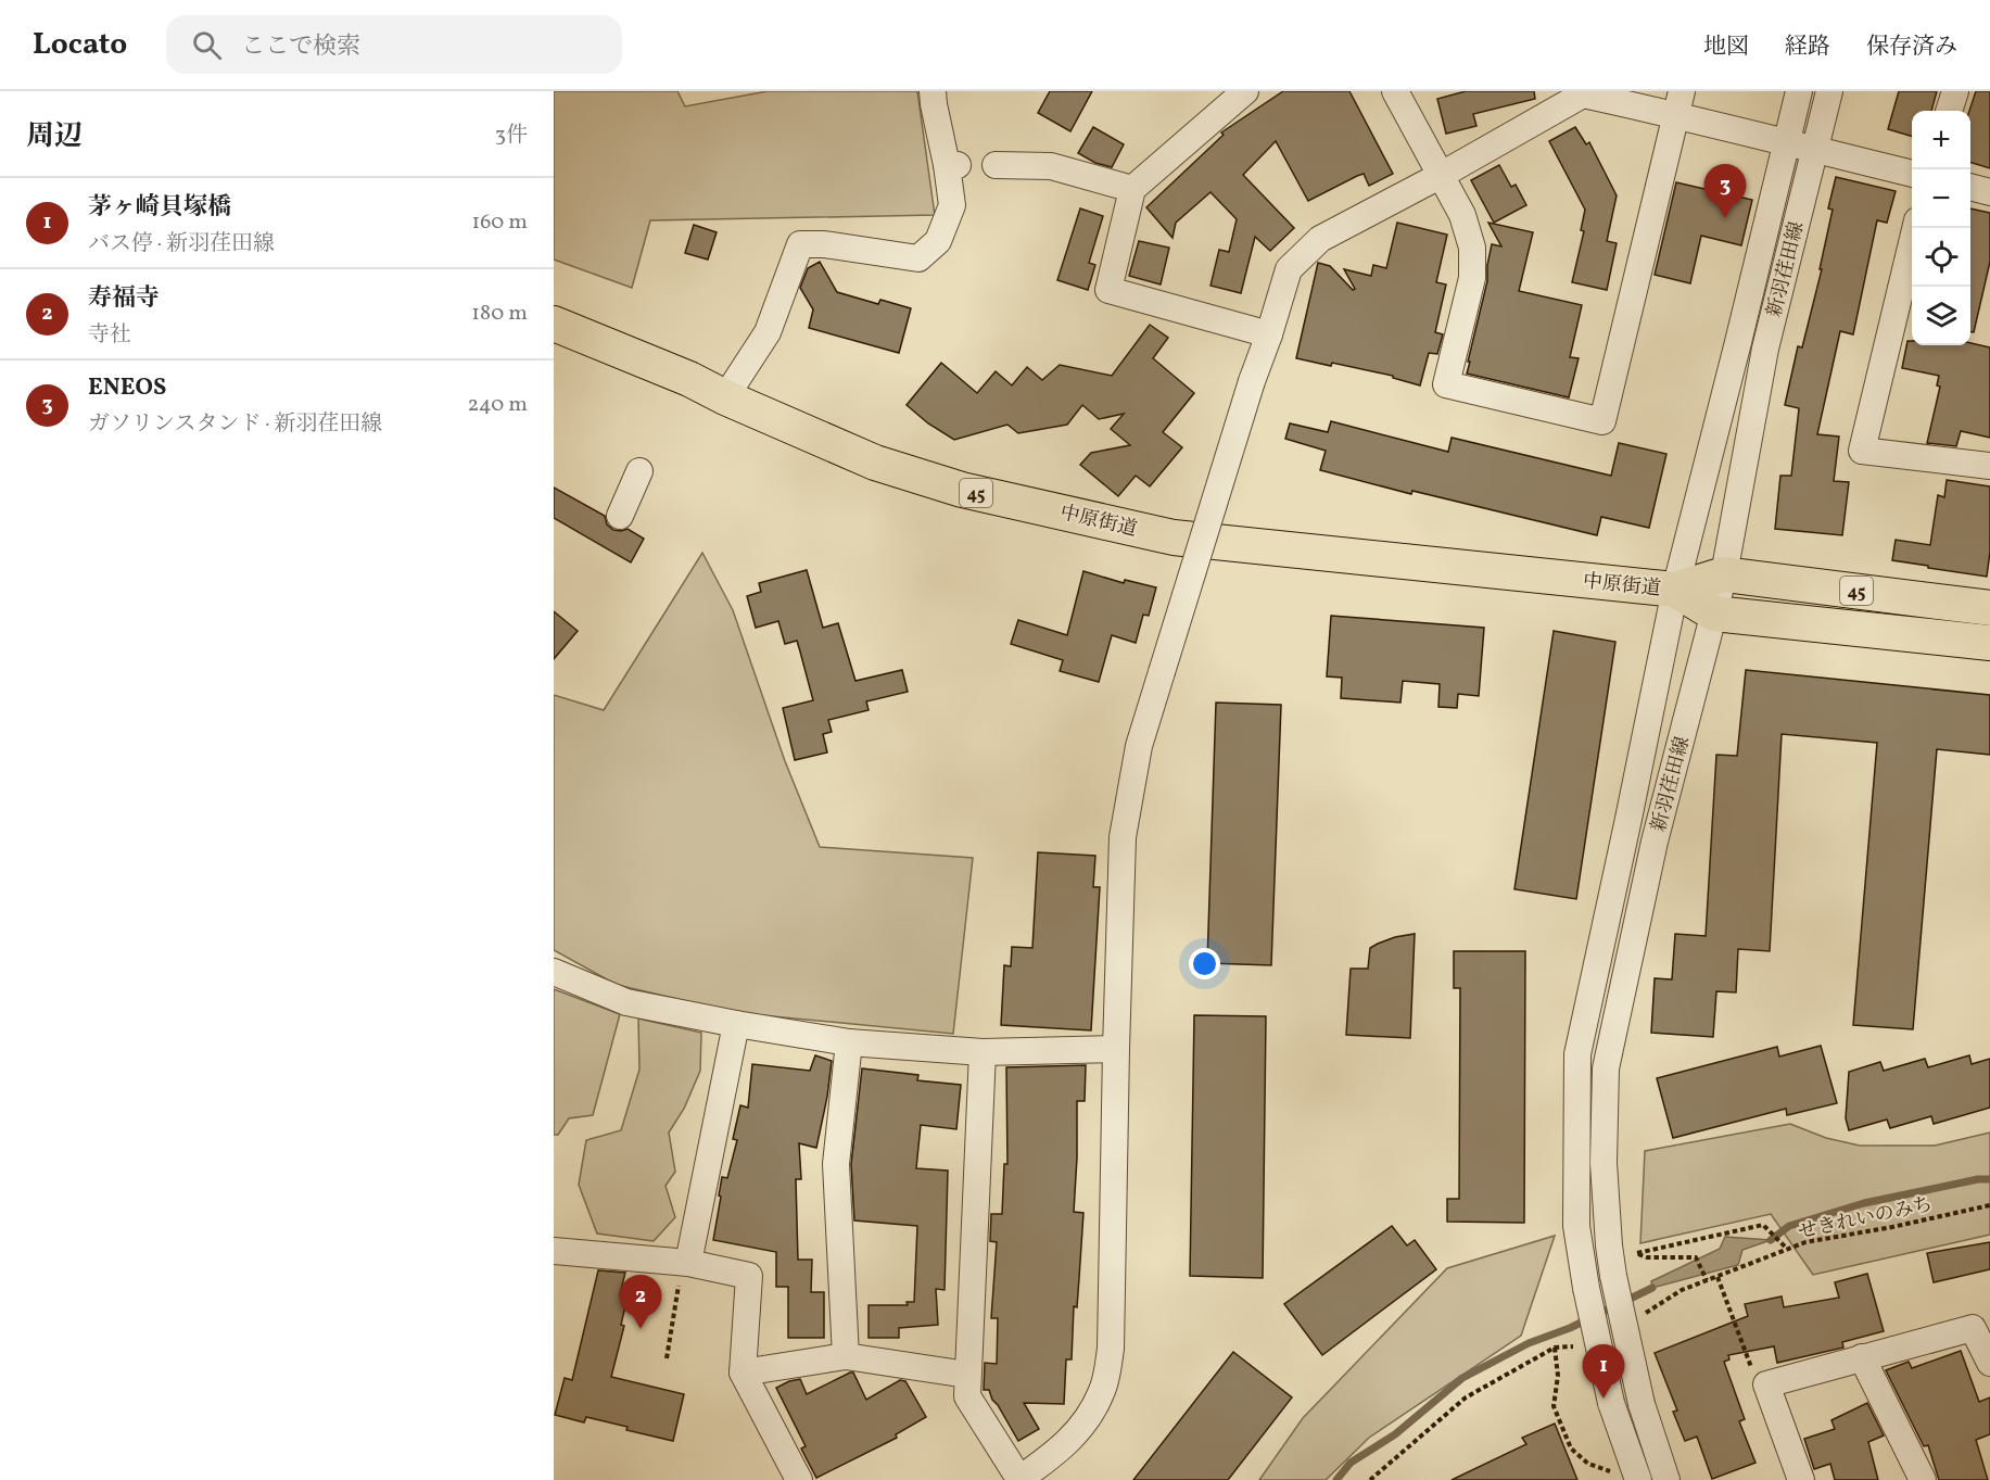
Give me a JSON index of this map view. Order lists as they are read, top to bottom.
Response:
{
  "streets": {
    "main road": ["45", "中原街道"],
    "street": ["新羽荏田線"],
    "path": ["せきれいのみち"]
  },
  "crossings": [
    ["新羽荏田線", "中原街道"]
  ],
  "page": {
    "header": "Locato",
    "search": "ここで検索",
    "nav": ["地図", "経路", "保存済み"],
    "heading": ["周辺", "3件"],
    "map_buttons": ["+", "−"],
    "pins": ["3", "2", "1"],
    "list": [
      {
        "mark": "1",
        "name": "茅ヶ崎貝塚橋",
        "note": "バス停 · 新羽荏田線",
        "value": "160 m"
      },
      {
        "mark": "2",
        "name": "寿福寺",
        "note": "寺社",
        "value": "180 m"
      },
      {
        "mark": "3",
        "name": "ENEOS",
        "note": "ガソリンスタンド · 新羽荏田線",
        "value": "240 m"
      }
    ]
  }
}
